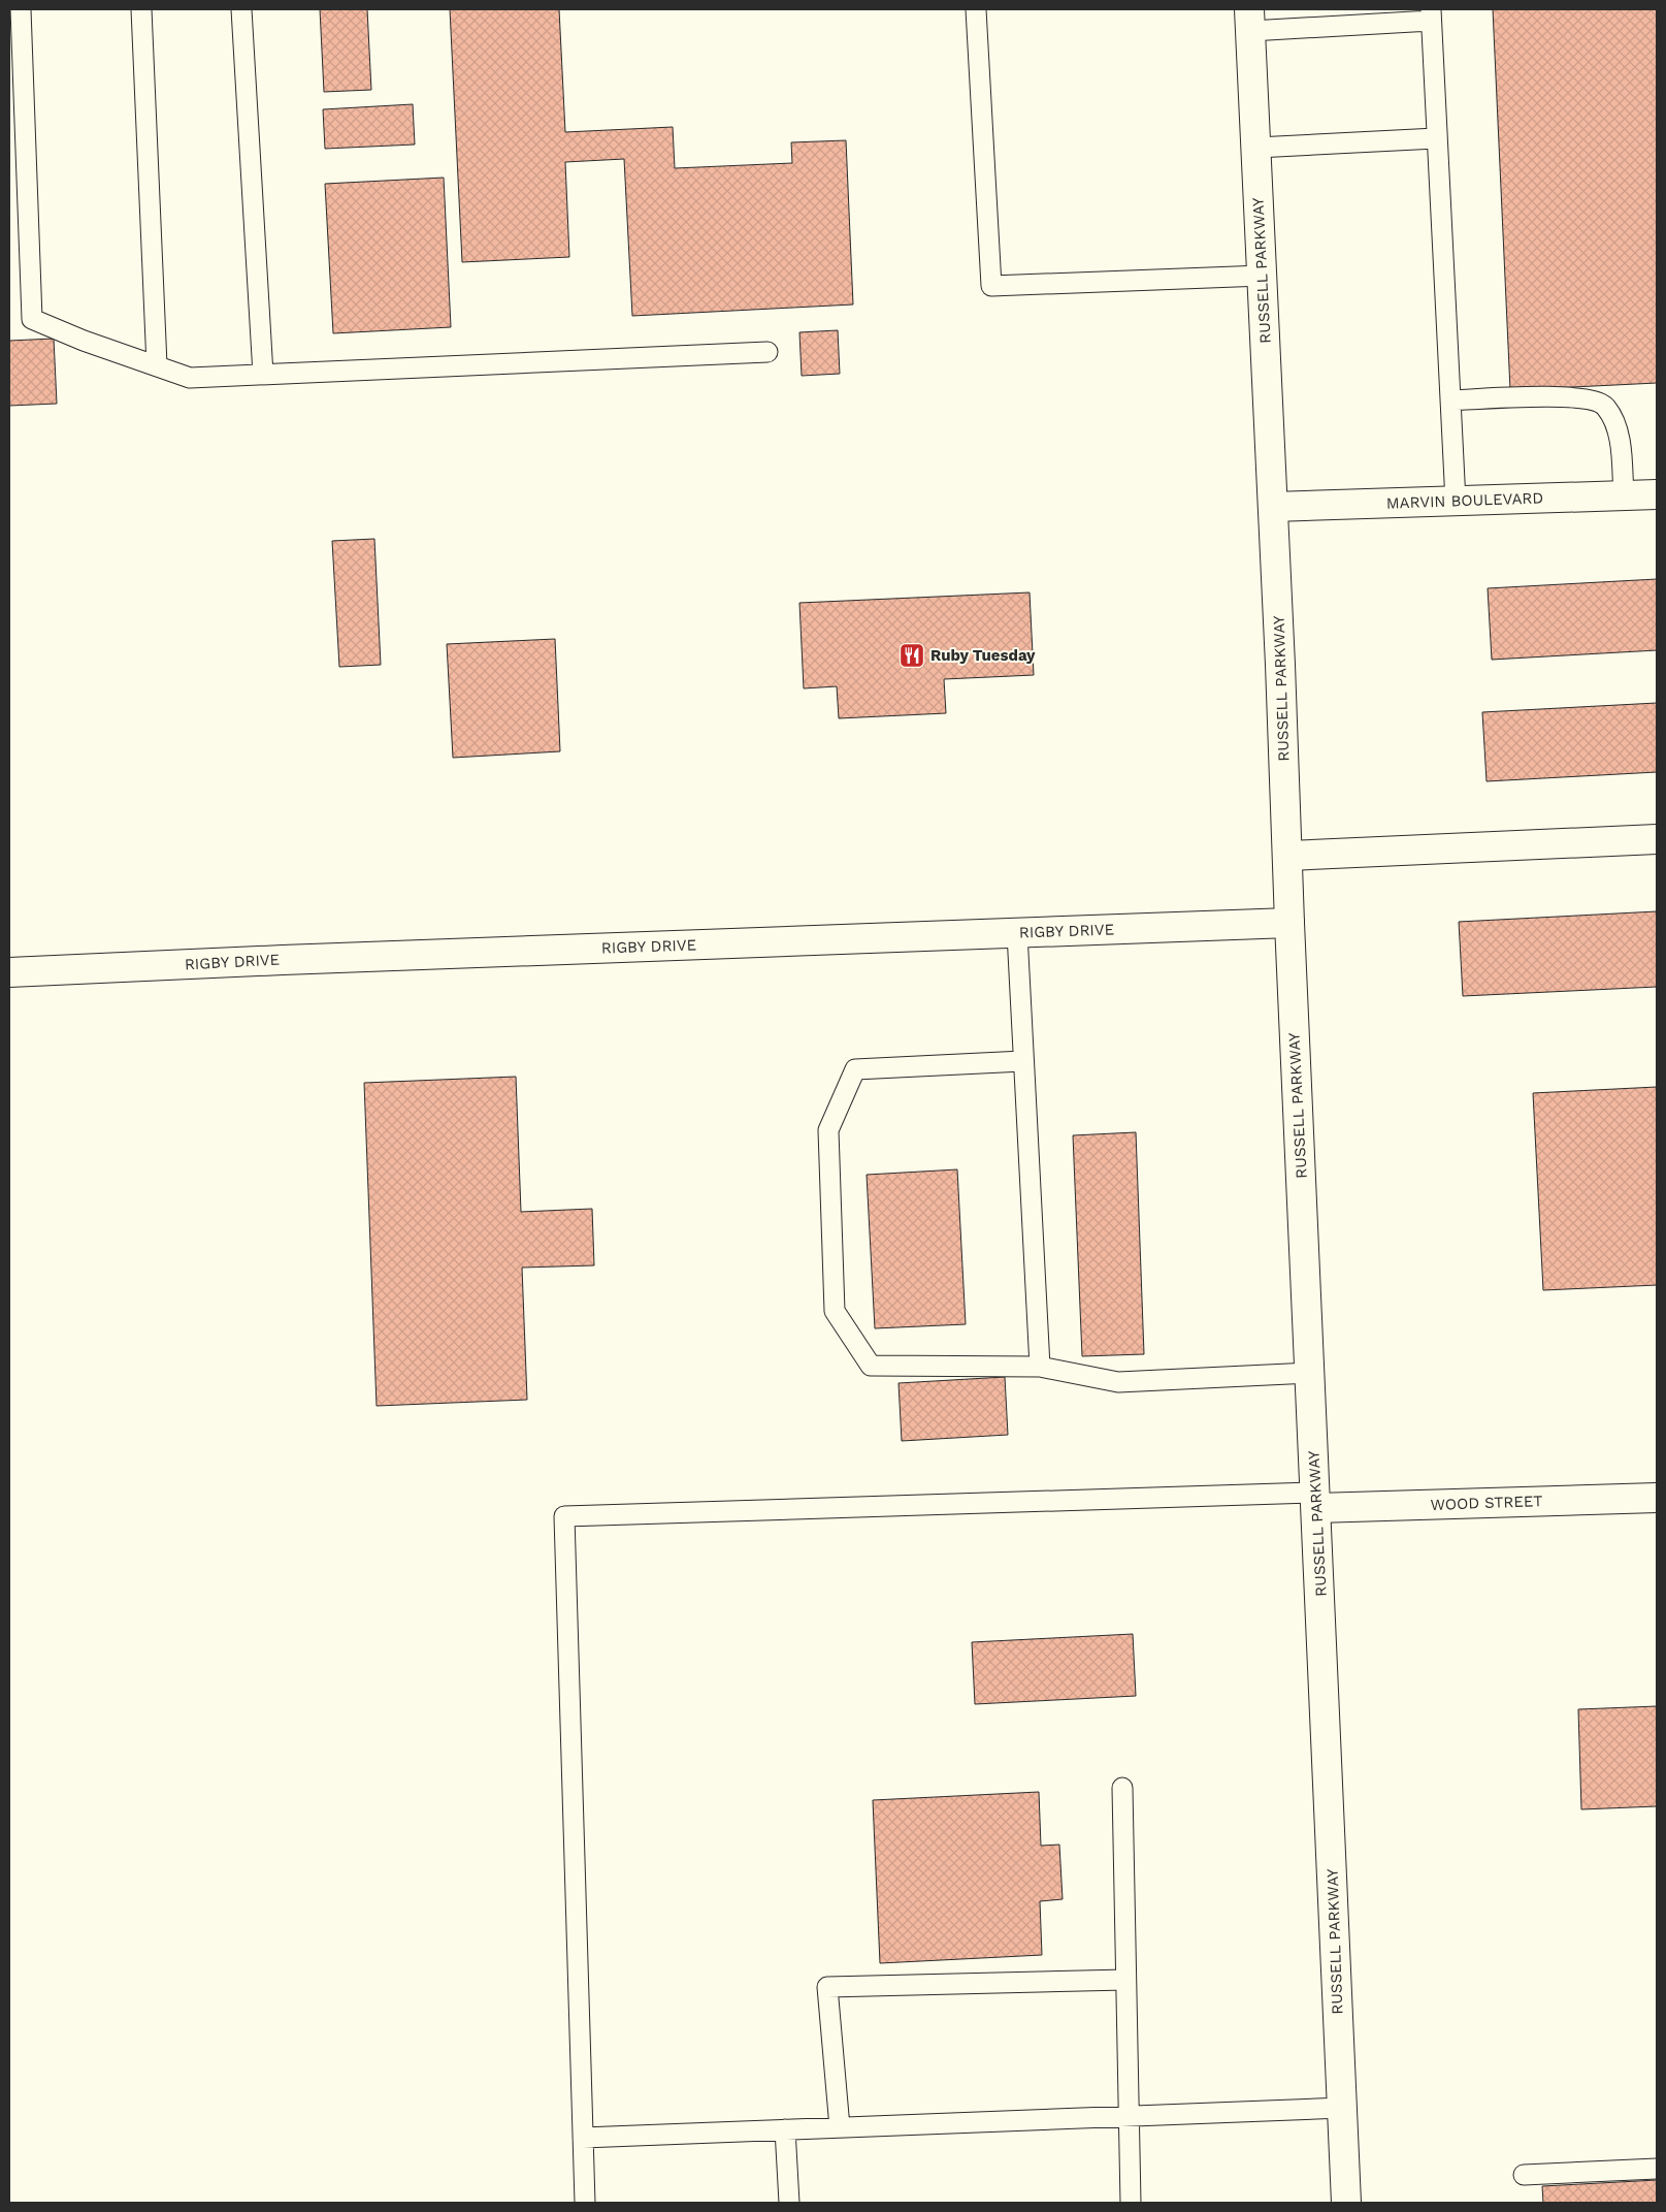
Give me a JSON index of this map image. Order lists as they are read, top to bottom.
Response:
{
  "streets": {
    "street": [
      "RUSSELL PARKWAY",
      "MARVIN BOULEVARD",
      "RIGBY DRIVE",
      "WOOD STREET"
    ]
  },
  "crossings": [
    ["RUSSELL PARKWAY", "MARVIN BOULEVARD"],
    ["RUSSELL PARKWAY", "RIGBY DRIVE"],
    ["RUSSELL PARKWAY", "WOOD STREET"]
  ],
  "places": {
    "restaurant": ["Ruby Tuesday"]
  }
}
